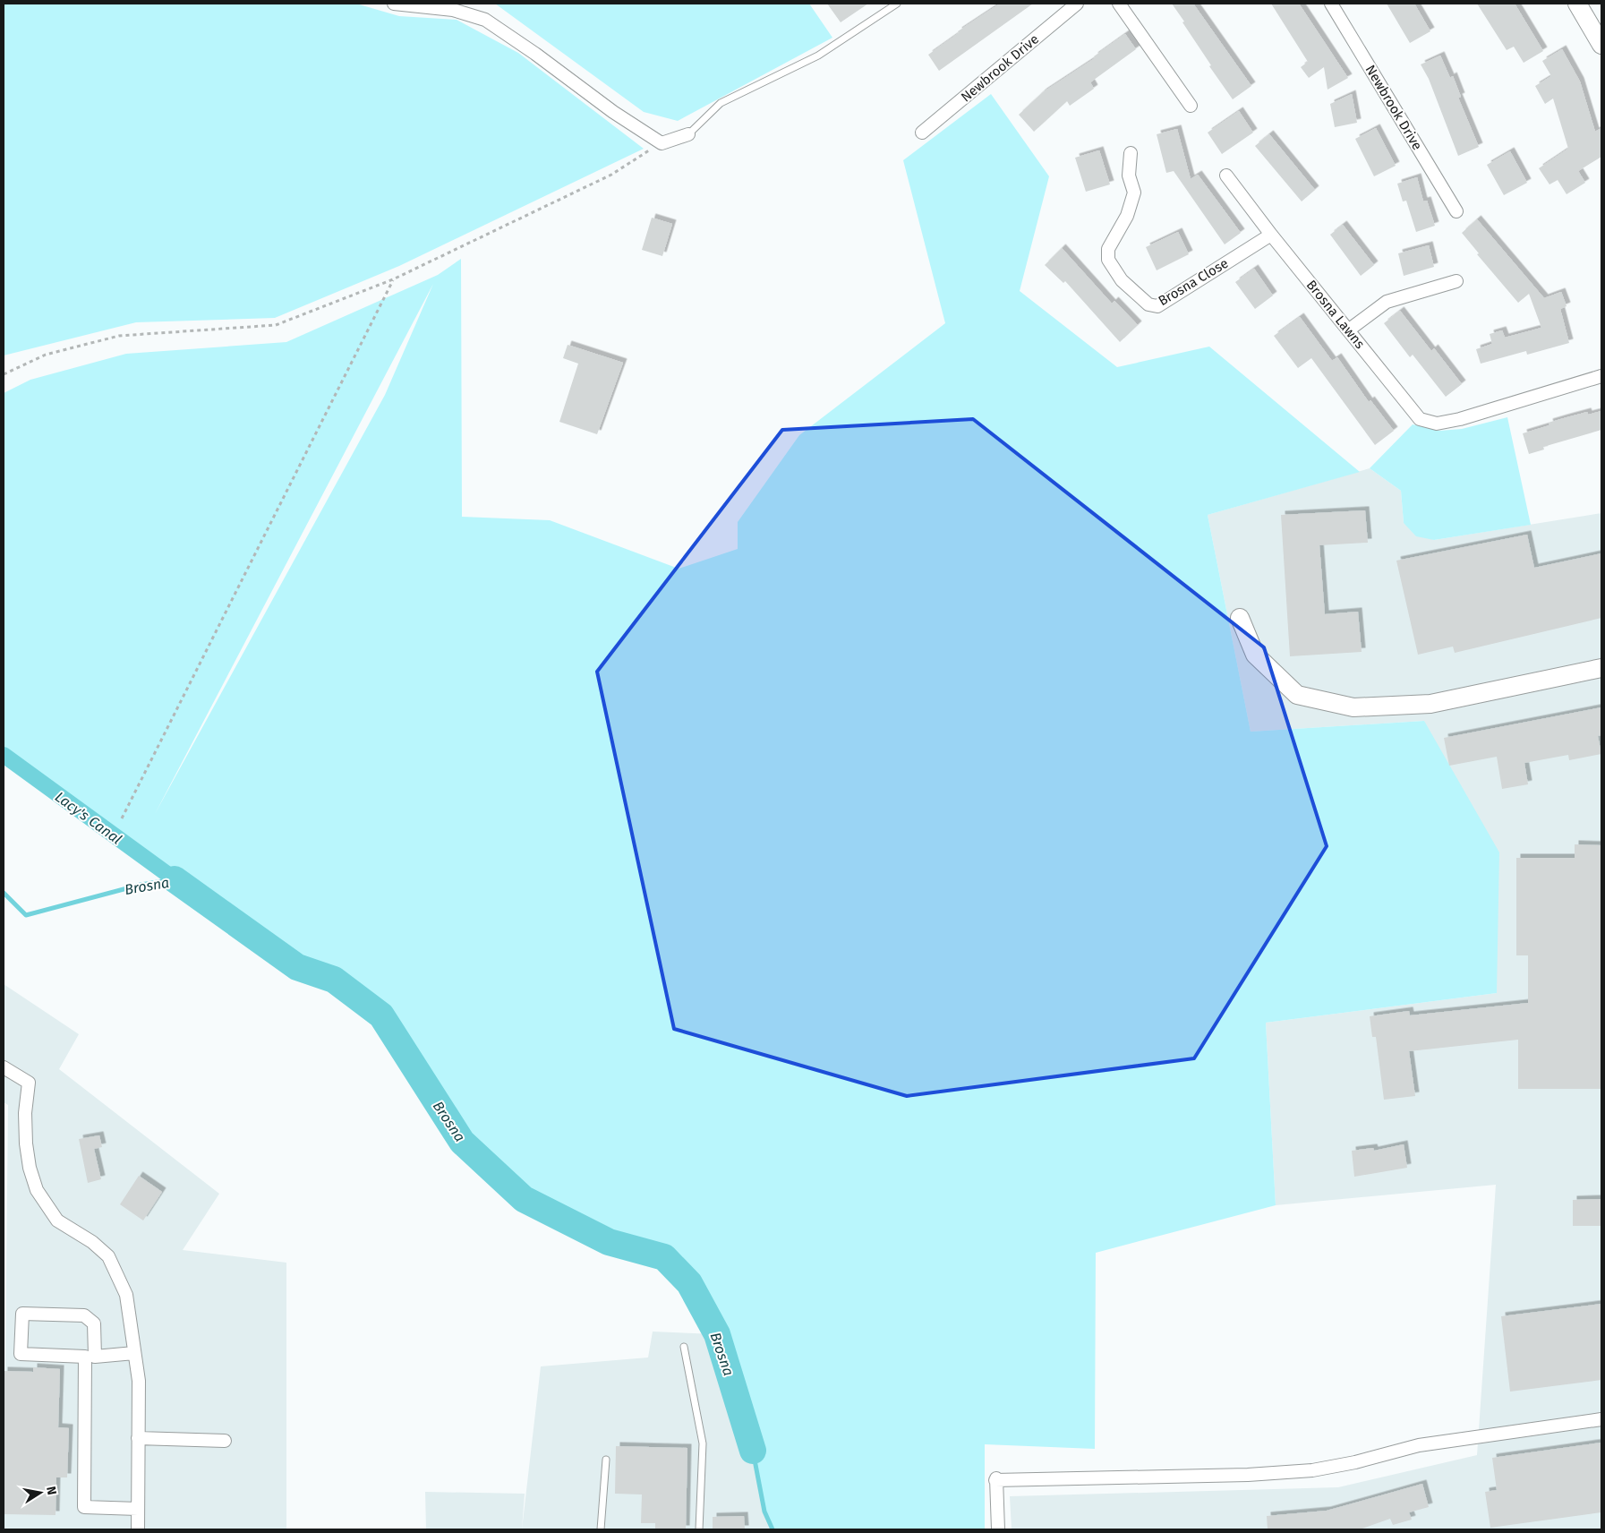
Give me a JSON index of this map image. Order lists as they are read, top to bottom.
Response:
{
  "streets": {
    "street": ["Newbrook Drive", "Brosna Close", "Brosna Lawns"]
  },
  "crossings": [
    ["Brosna Close", "Brosna Lawns"]
  ],
  "water": ["Lacy's Canal", "Brosna"],
  "north": "right"
}
